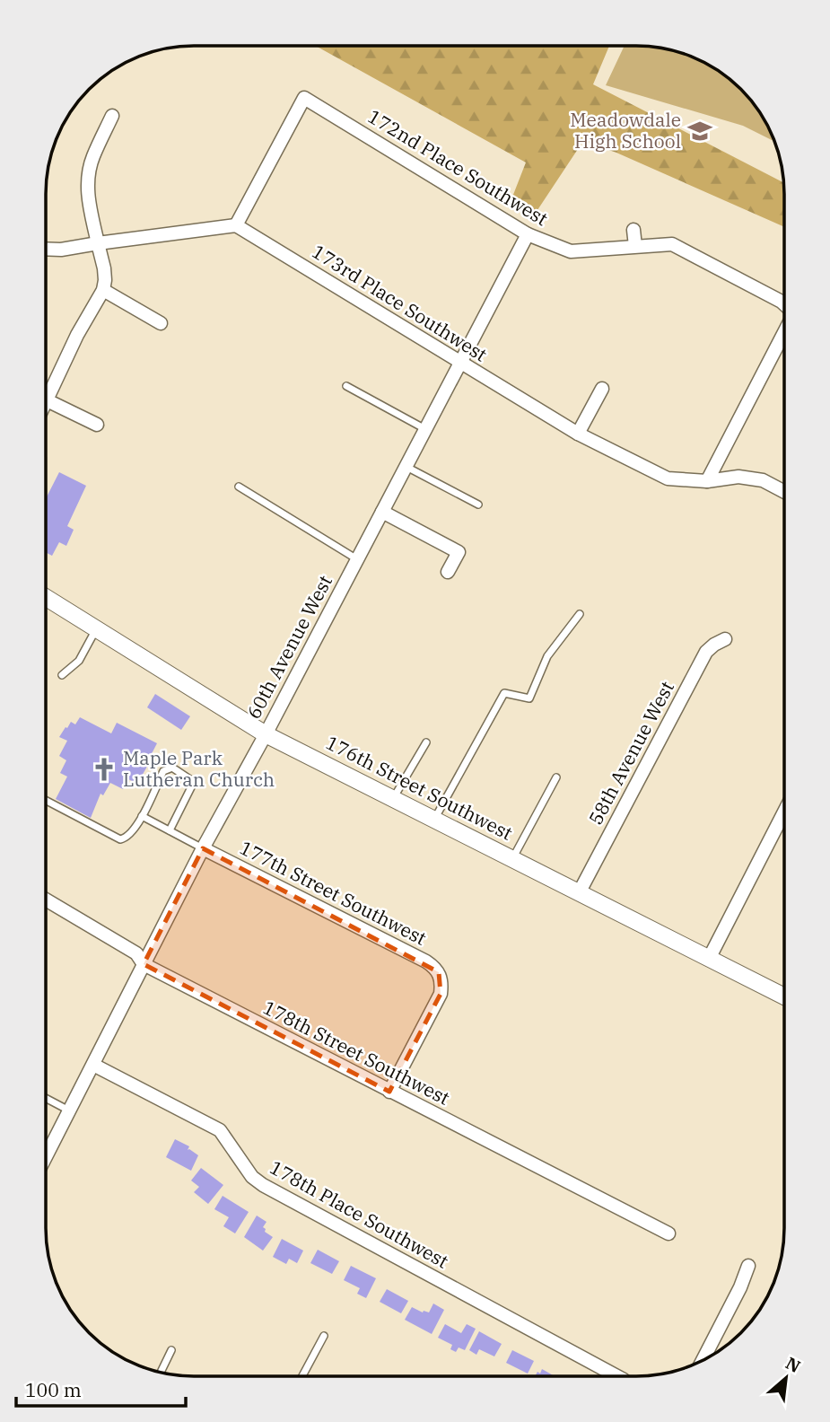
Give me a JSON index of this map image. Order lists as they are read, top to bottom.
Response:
{
  "streets": {
    "street": [
      "172nd Place Southwest",
      "173rd Place Southwest",
      "60th Avenue West",
      "58th Avenue West",
      "176th Street Southwest",
      "177th Street Southwest",
      "178th Street Southwest",
      "178th Place Southwest"
    ]
  },
  "crossings": [
    ["172nd Place Southwest", "173rd Place Southwest"],
    ["172nd Place Southwest", "60th Avenue West"],
    ["173rd Place Southwest", "60th Avenue West"],
    ["60th Avenue West", "176th Street Southwest"],
    ["60th Avenue West", "177th Street Southwest"],
    ["60th Avenue West", "178th Street Southwest"],
    ["60th Avenue West", "178th Place Southwest"],
    ["58th Avenue West", "176th Street Southwest"],
    ["177th Street Southwest", "178th Street Southwest"]
  ],
  "places": {
    "school or university": ["Meadowdale High School"],
    "church": ["Maple Park Lutheran Church"]
  },
  "scale_bar": "100 m",
  "north": "top right"
}
